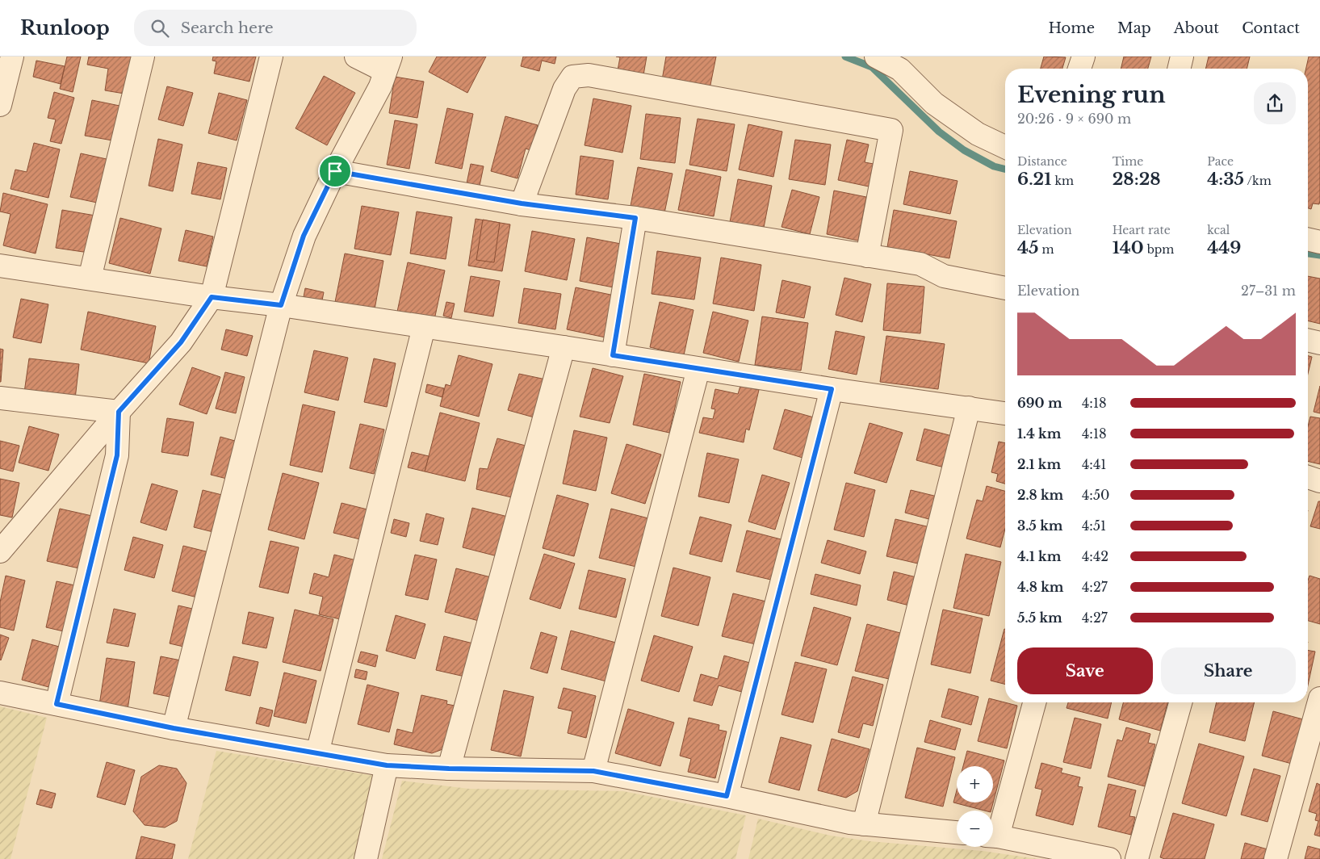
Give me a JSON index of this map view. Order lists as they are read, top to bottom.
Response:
{
  "page": {
    "header": "Runloop",
    "search": "Search here",
    "nav": [
      "Home",
      "Map",
      "About",
      "Contact"
    ],
    "heading": ["Evening run", "20:26 · 9 × 690 m"],
    "stats": [
      ["Distance", "6.21 km"],
      ["Time", "28:28"],
      ["Pace", "4:35 /km"],
      ["Elevation", "45 m"],
      ["Heart rate", "140 bpm"],
      ["kcal", "449"]
    ],
    "chart": ["Elevation", "27–31 m"],
    "list": [
      {
        "name": "690 m",
        "note": "4:18"
      },
      {
        "name": "1.4 km",
        "note": "4:18"
      },
      {
        "name": "2.1 km",
        "note": "4:41"
      },
      {
        "name": "2.8 km",
        "note": "4:50"
      },
      {
        "name": "3.5 km",
        "note": "4:51"
      },
      {
        "name": "4.1 km",
        "note": "4:42"
      },
      {
        "name": "4.8 km",
        "note": "4:27"
      },
      {
        "name": "5.5 km",
        "note": "4:27"
      }
    ],
    "buttons": ["Save", "Share"],
    "map_buttons": ["+", "−"]
  }
}
